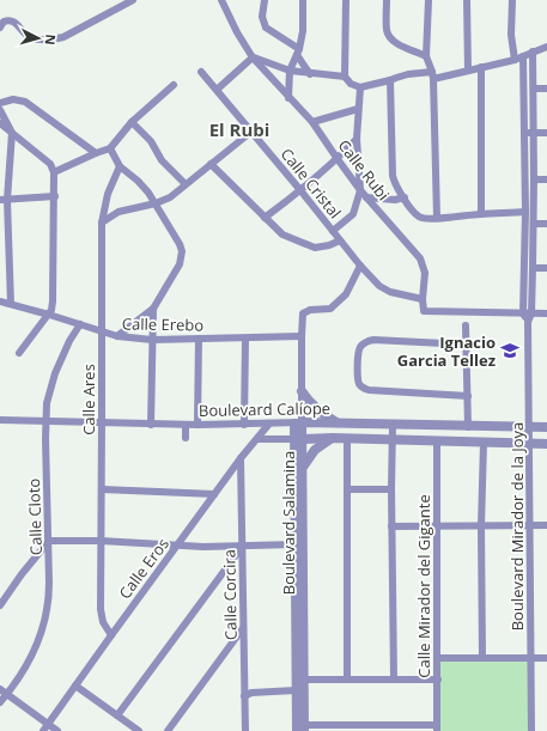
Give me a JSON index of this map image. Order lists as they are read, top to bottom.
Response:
{
  "streets": {
    "street": [
      "Calle Rubi",
      "Calle Cristal",
      "Calle Erebo",
      "Calle Ares",
      "Boulevard Calíope",
      "Calle Cloto",
      "Boulevard Salamina",
      "Boulevard Mirador de la Joya",
      "Calle Eros",
      "Calle Mirador del Gigante",
      "Calle Corcira"
    ]
  },
  "crossings": [
    ["Calle Rubi", "Calle Cristal"],
    ["Calle Rubi", "Boulevard Mirador de la Joya"],
    ["Calle Cristal", "Boulevard Salamina"],
    ["Calle Erebo", "Calle Ares"],
    ["Calle Erebo", "Calle Cloto"],
    ["Calle Erebo", "Boulevard Salamina"],
    ["Calle Ares", "Boulevard Calíope"],
    ["Calle Ares", "Calle Eros"],
    ["Boulevard Calíope", "Calle Cloto"],
    ["Boulevard Calíope", "Boulevard Salamina"],
    ["Boulevard Calíope", "Boulevard Mirador de la Joya"],
    ["Boulevard Calíope", "Calle Eros"],
    ["Boulevard Calíope", "Calle Mirador del Gigante"],
    ["Calle Eros", "Calle Corcira"]
  ],
  "districts": ["El Rubi"],
  "places": {
    "school or university": ["Ignacio Garcia Tellez"]
  },
  "north": "right"
}
